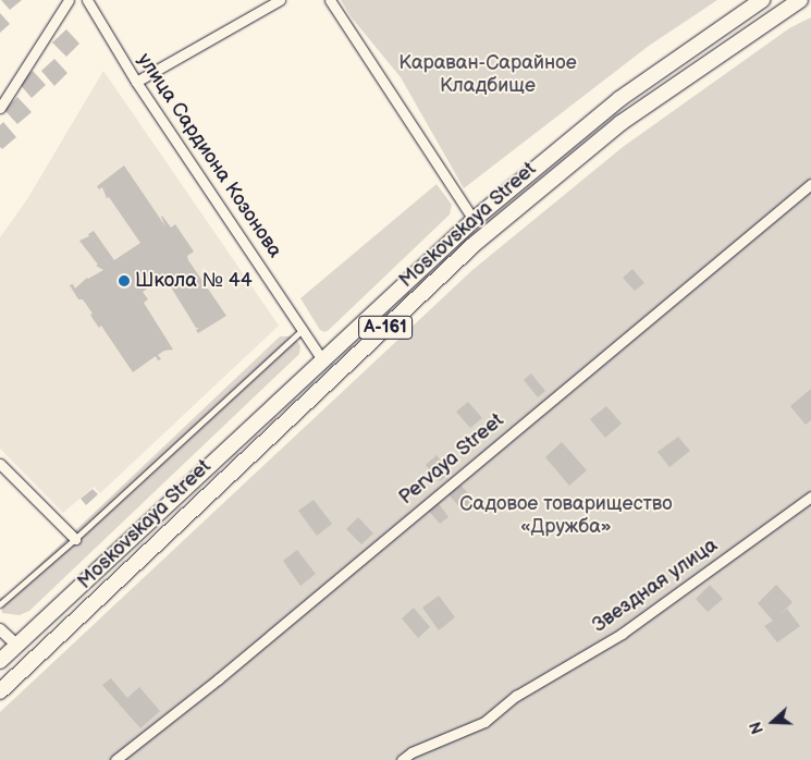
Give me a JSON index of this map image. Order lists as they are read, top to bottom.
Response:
{
  "streets": {
    "highway": ["Moskovskaya Street", "А-161"],
    "street": ["улица Сардиона Козонова", "Pervaya Street", "Звездная улица"]
  },
  "crossings": [
    ["улица Сардиона Козонова", "Moskovskaya Street"]
  ],
  "parks": ["Караван-Сарайное Кладбище", "Садовое товарищество «Дружба»"],
  "places": ["Школа № 44"],
  "north": "left"
}
